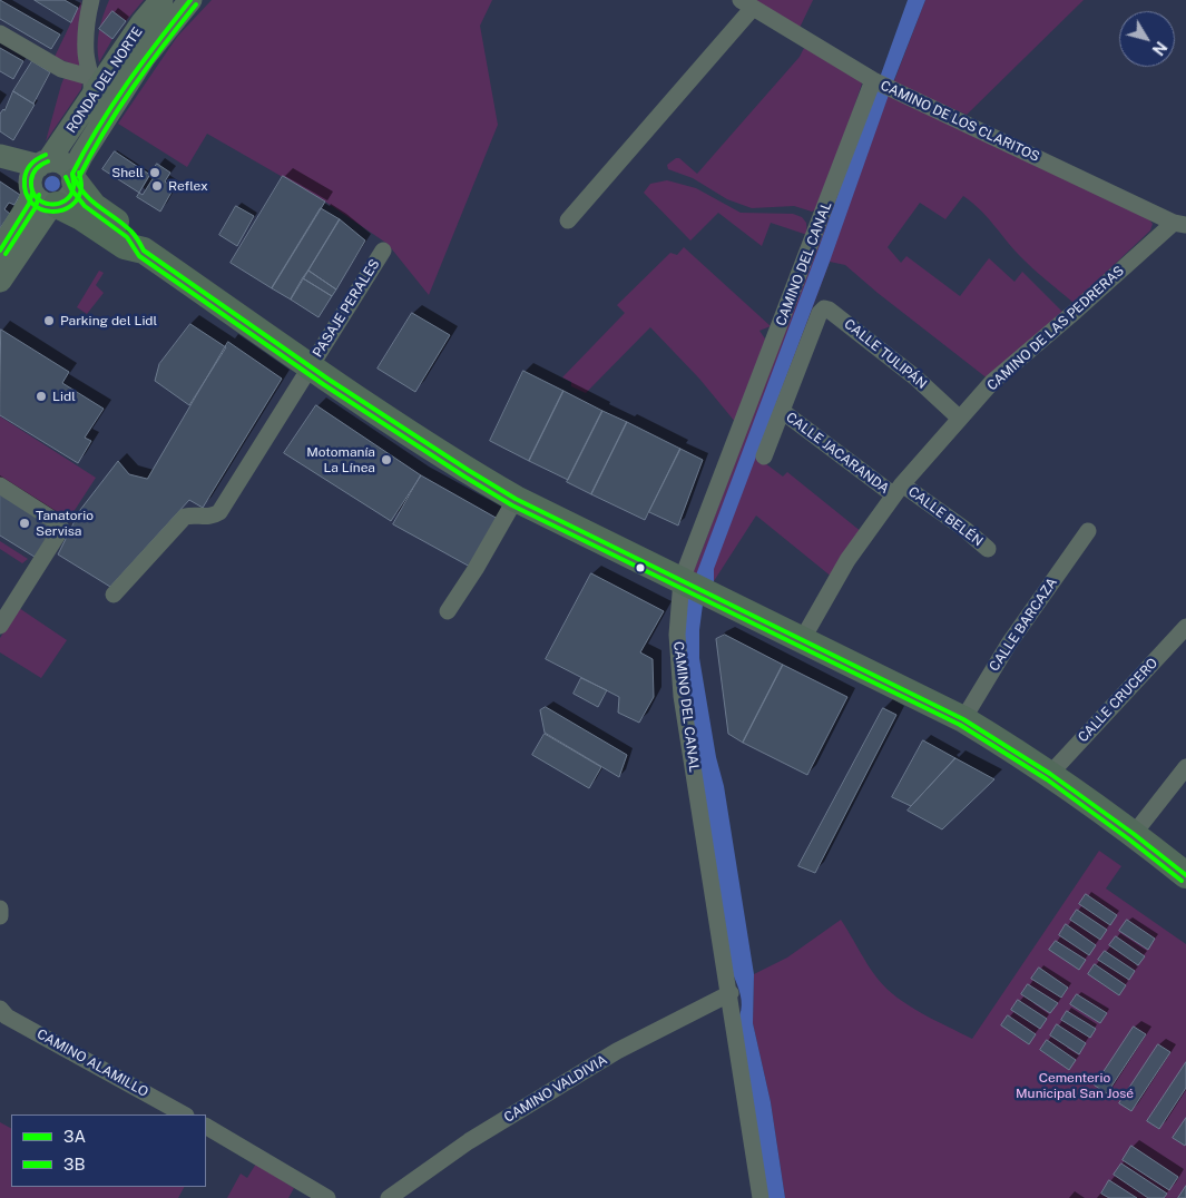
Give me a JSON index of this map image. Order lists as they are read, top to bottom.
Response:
{
  "streets": {
    "main road": ["RONDA DEL NORTE"],
    "street": [
      "CAMINO DE LOS CLARITOS",
      "CAMINO DEL CANAL",
      "PASAJE PERALES",
      "CAMINO DE LAS PEDRERAS",
      "CALLE TULIPÁN",
      "CALLE JACARANDA",
      "CALLE BELÉN",
      "CALLE BARCAZA",
      "CALLE CRUCERO",
      "CAMINO ALAMILLO",
      "CAMINO VALDIVIA"
    ]
  },
  "crossings": [
    ["CAMINO DE LOS CLARITOS", "CAMINO DEL CANAL"],
    ["CAMINO DE LOS CLARITOS", "CAMINO DE LAS PEDRERAS"],
    ["CAMINO DEL CANAL", "CAMINO VALDIVIA"],
    ["CAMINO DE LAS PEDRERAS", "CALLE TULIPÁN"],
    ["CAMINO DE LAS PEDRERAS", "CALLE JACARANDA"],
    ["CAMINO DE LAS PEDRERAS", "CALLE BELÉN"],
    ["CALLE TULIPÁN", "CALLE JACARANDA"],
    ["CALLE JACARANDA", "CALLE BELÉN"]
  ],
  "parks": ["Cementerio Municipal San José"],
  "places": [
    "Shell",
    "Reflex",
    "Parking del Lidl",
    "Lidl",
    "Motomanía La Línea",
    "Tanatorio Servisa"
  ],
  "lines": ["transit line 3A", "transit line 3B"],
  "legend": ["3A", "3B"],
  "north": "bottom right"
}
